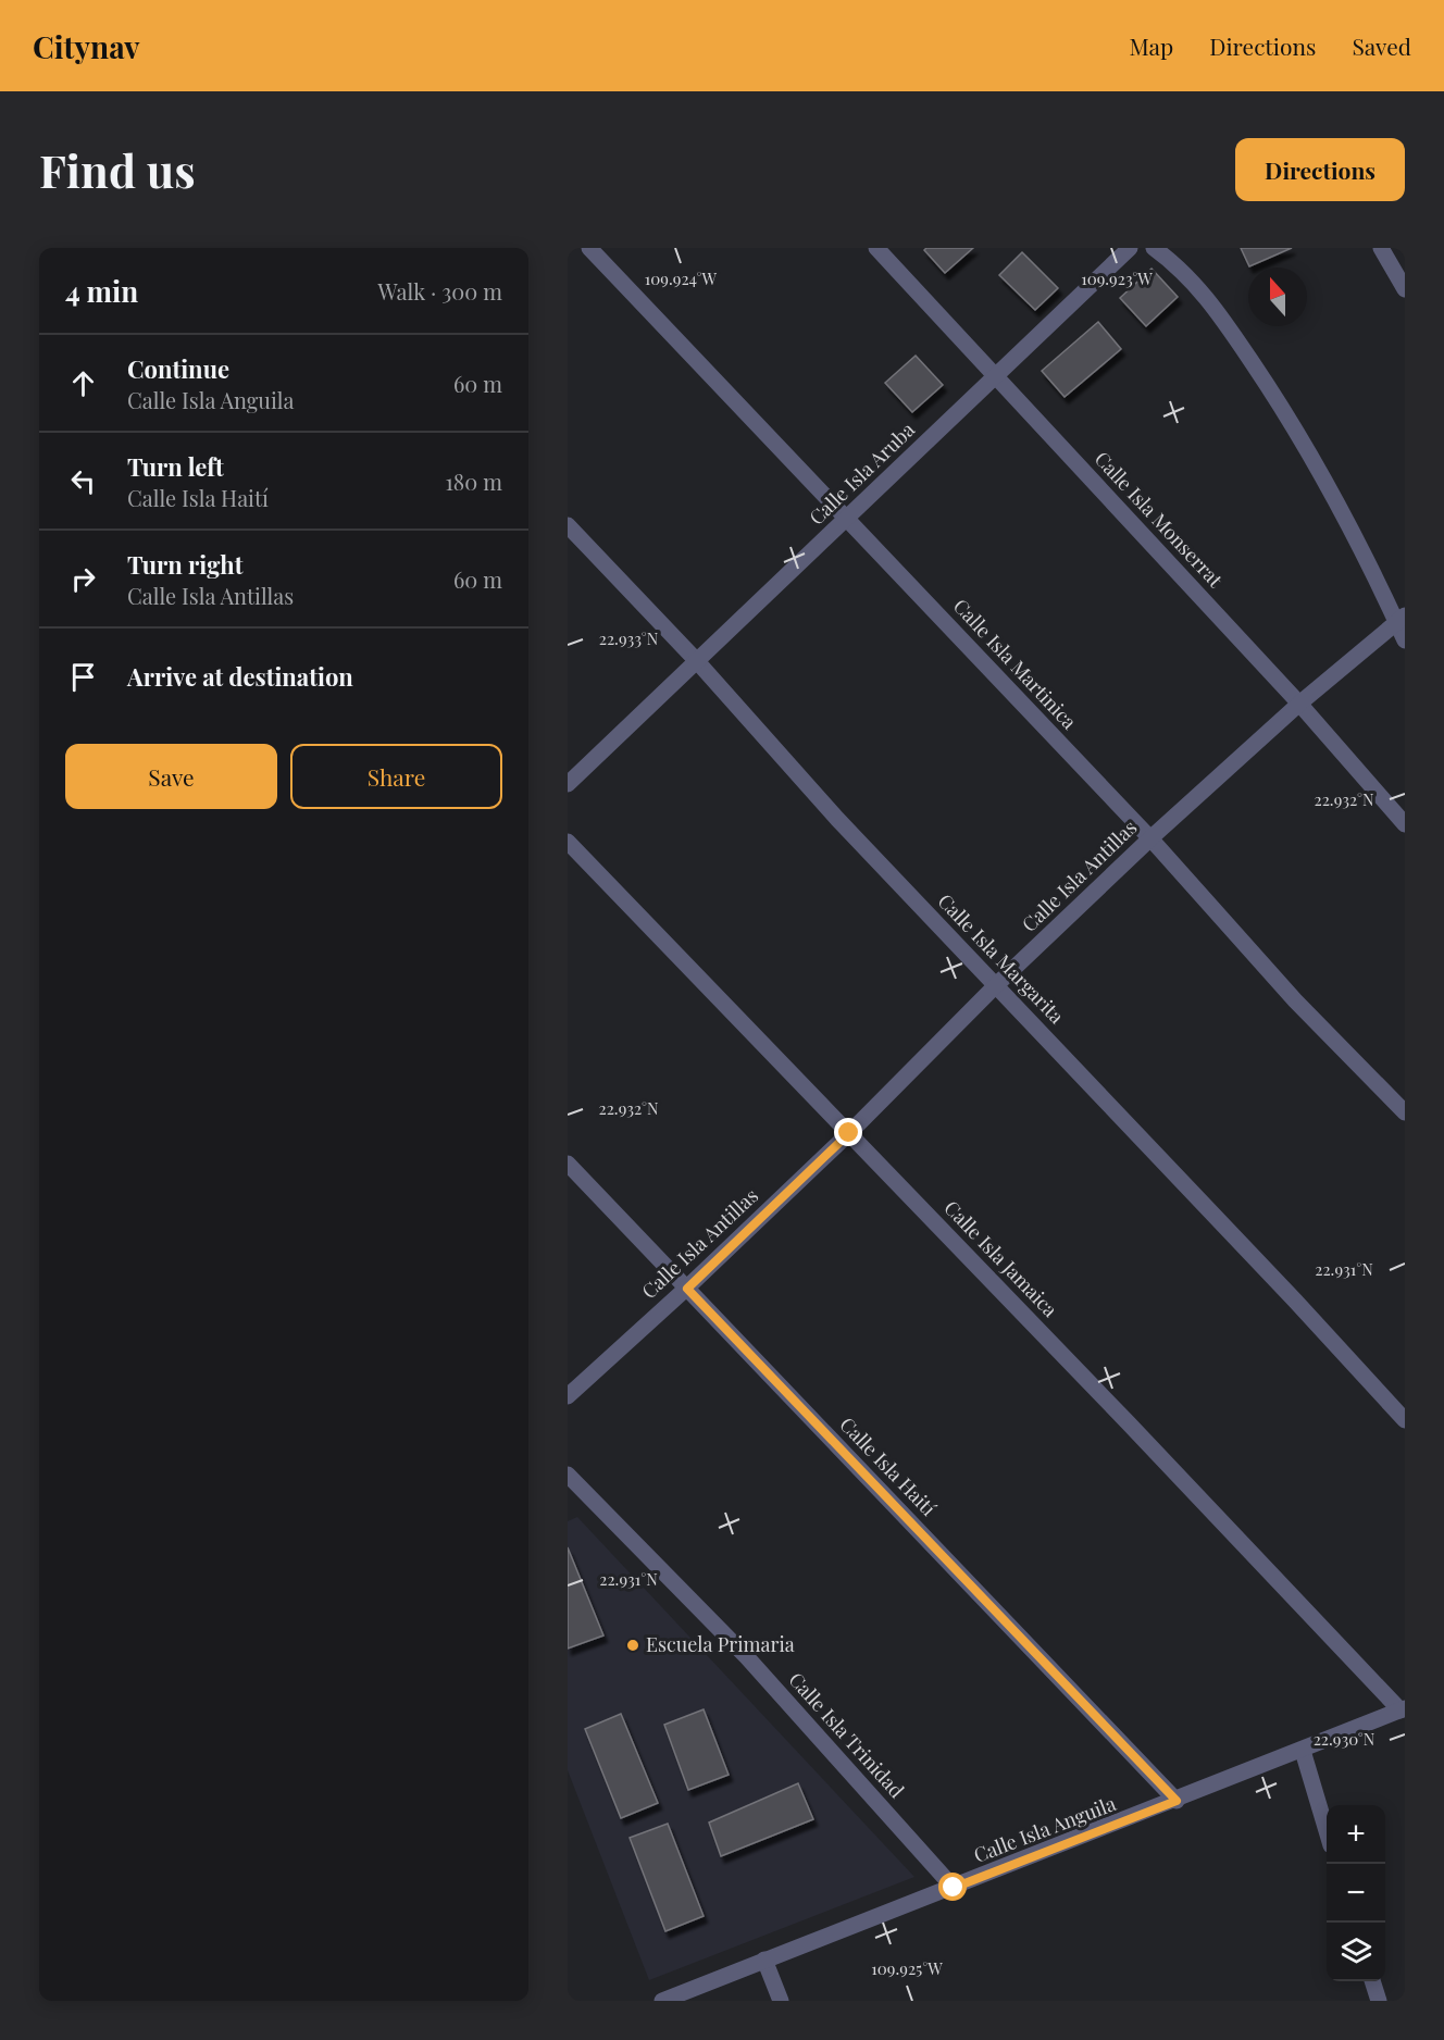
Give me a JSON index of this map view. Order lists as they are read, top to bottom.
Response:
{
  "streets": {
    "street": [
      "Calle Isla Aruba",
      "Calle Isla Monserrat",
      "Calle Isla Martinica",
      "Calle Isla Antillas",
      "Calle Isla Margarita",
      "Calle Isla Jamaica",
      "Calle Isla Haití",
      "Calle Isla Trinidad",
      "Calle Isla Anguila"
    ]
  },
  "crossings": [
    ["Calle Isla Aruba", "Calle Isla Monserrat"],
    ["Calle Isla Aruba", "Calle Isla Martinica"],
    ["Calle Isla Aruba", "Calle Isla Margarita"],
    ["Calle Isla Monserrat", "Calle Isla Antillas"],
    ["Calle Isla Martinica", "Calle Isla Antillas"],
    ["Calle Isla Antillas", "Calle Isla Margarita"],
    ["Calle Isla Antillas", "Calle Isla Jamaica"],
    ["Calle Isla Antillas", "Calle Isla Haití"],
    ["Calle Isla Jamaica", "Calle Isla Anguila"],
    ["Calle Isla Haití", "Calle Isla Anguila"],
    ["Calle Isla Trinidad", "Calle Isla Anguila"]
  ],
  "places": ["Escuela Primaria"],
  "north": "top",
  "page": {
    "header": "Citynav",
    "nav": ["Map", "Directions", "Saved"],
    "buttons": [
      "Directions",
      ["Save", "Share"]
    ],
    "title": "Find us",
    "heading": ["4 min", "Walk · 300 m"],
    "list": [
      ["Continue", "Calle Isla Anguila", "60 m"],
      ["Turn left", "Calle Isla Haití", "180 m"],
      ["Turn right", "Calle Isla Antillas", "60 m"],
      "Arrive at destination"
    ],
    "map_buttons": ["+", "−"]
  },
  "coordinates": [
    "109.924°W",
    "109.923°W",
    "22.933°N",
    "22.932°N",
    "22.931°N",
    "22.930°N",
    "109.925°W"
  ]
}
